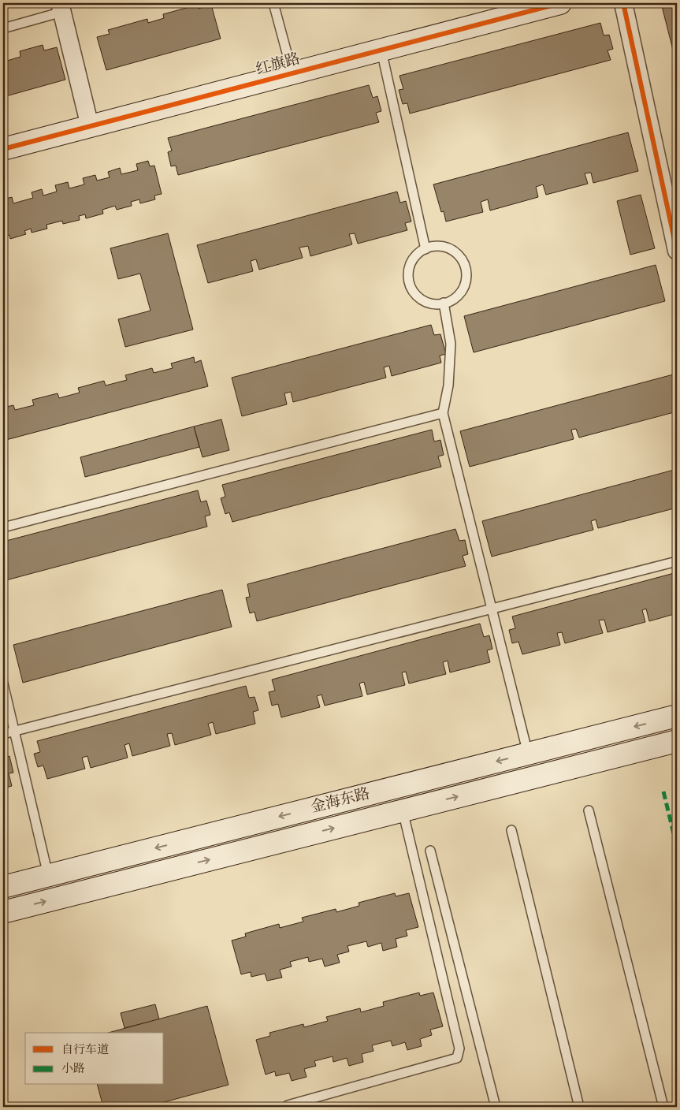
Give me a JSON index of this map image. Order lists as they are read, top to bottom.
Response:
{
  "streets": {
    "main road": ["红旗路", "金海东路"]
  },
  "legend": ["自行车道", "小路"]
}
